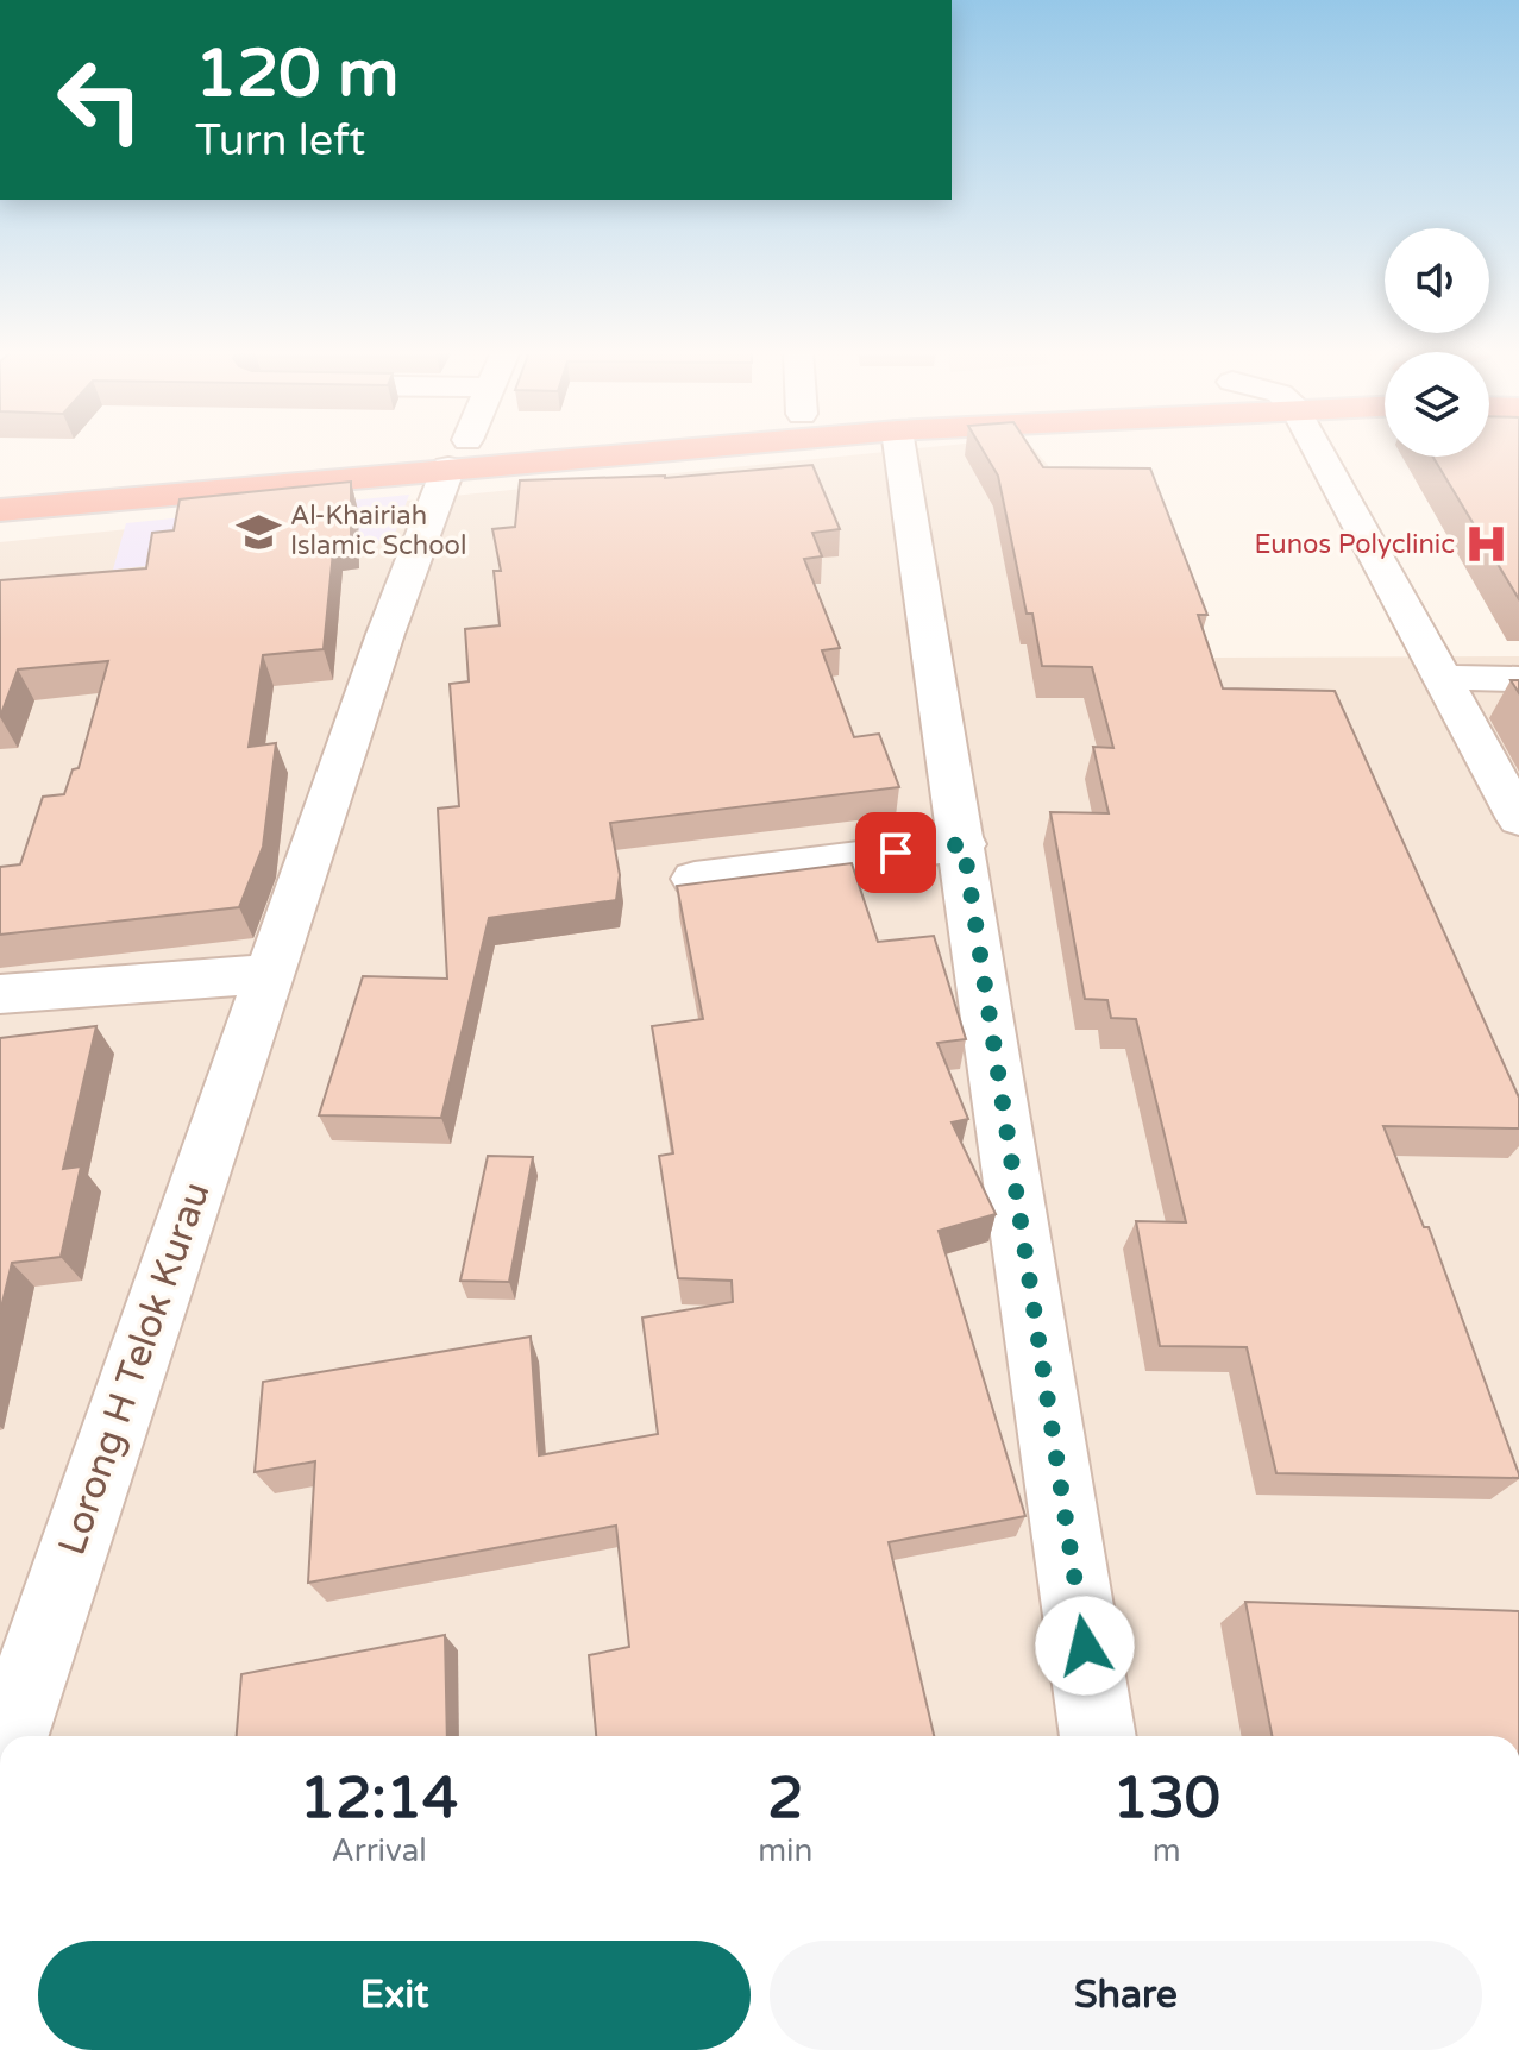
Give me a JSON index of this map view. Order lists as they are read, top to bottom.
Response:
{
  "streets": {
    "street": ["Lorong H Telok Kurau"]
  },
  "places": {
    "school or university": ["Al-Khairiah Islamic School"],
    "hospital": ["Eunos Polyclinic"]
  },
  "page": {
    "turn": ["120 m", "Turn left"],
    "eta": [
      "12:14",
      "Arrival",
      "2",
      "min",
      "130",
      "m"
    ],
    "buttons": ["Exit", "Share"]
  }
}
